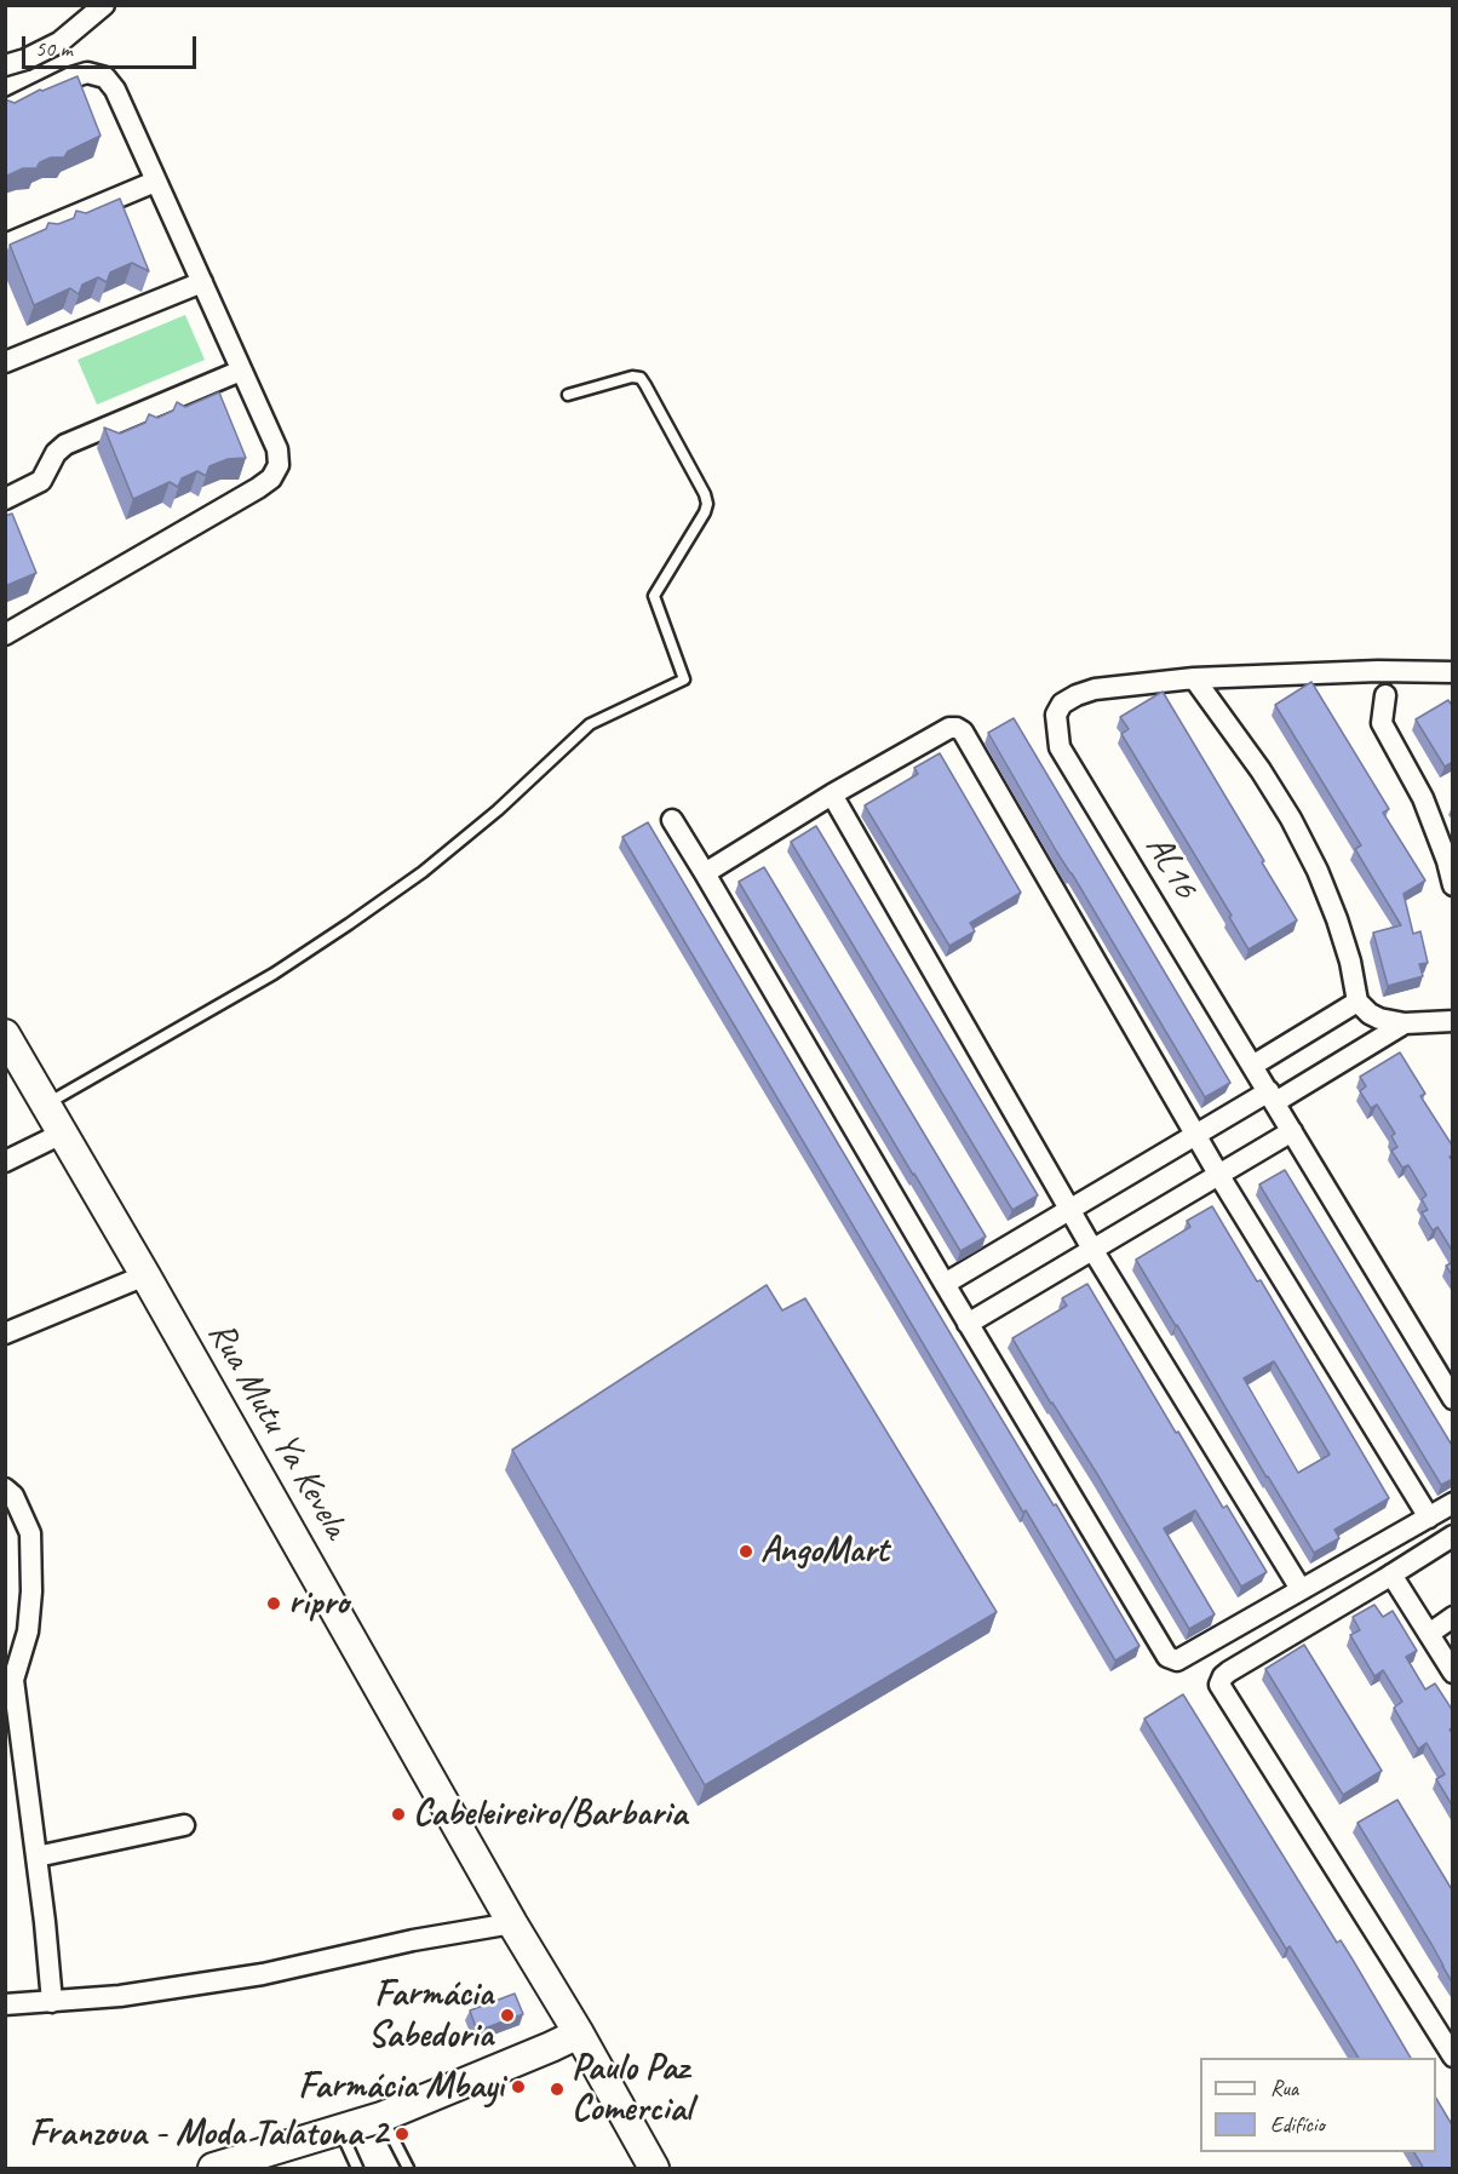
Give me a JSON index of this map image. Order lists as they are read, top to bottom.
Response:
{
  "streets": {
    "main road": ["Rua Mutu Ya Kevela"],
    "street": ["AL16"]
  },
  "places": [
    "AngoMart",
    "ripro",
    "Cabeleireiro/Barbaria",
    "Farmácia Sabedoria",
    "Farmácia Mbayi",
    "Paulo Paz Comercial",
    "Franzoua - Moda Talatona 2"
  ],
  "legend": ["Rua", "Edifício"],
  "scale_bar": "50 m"
}
